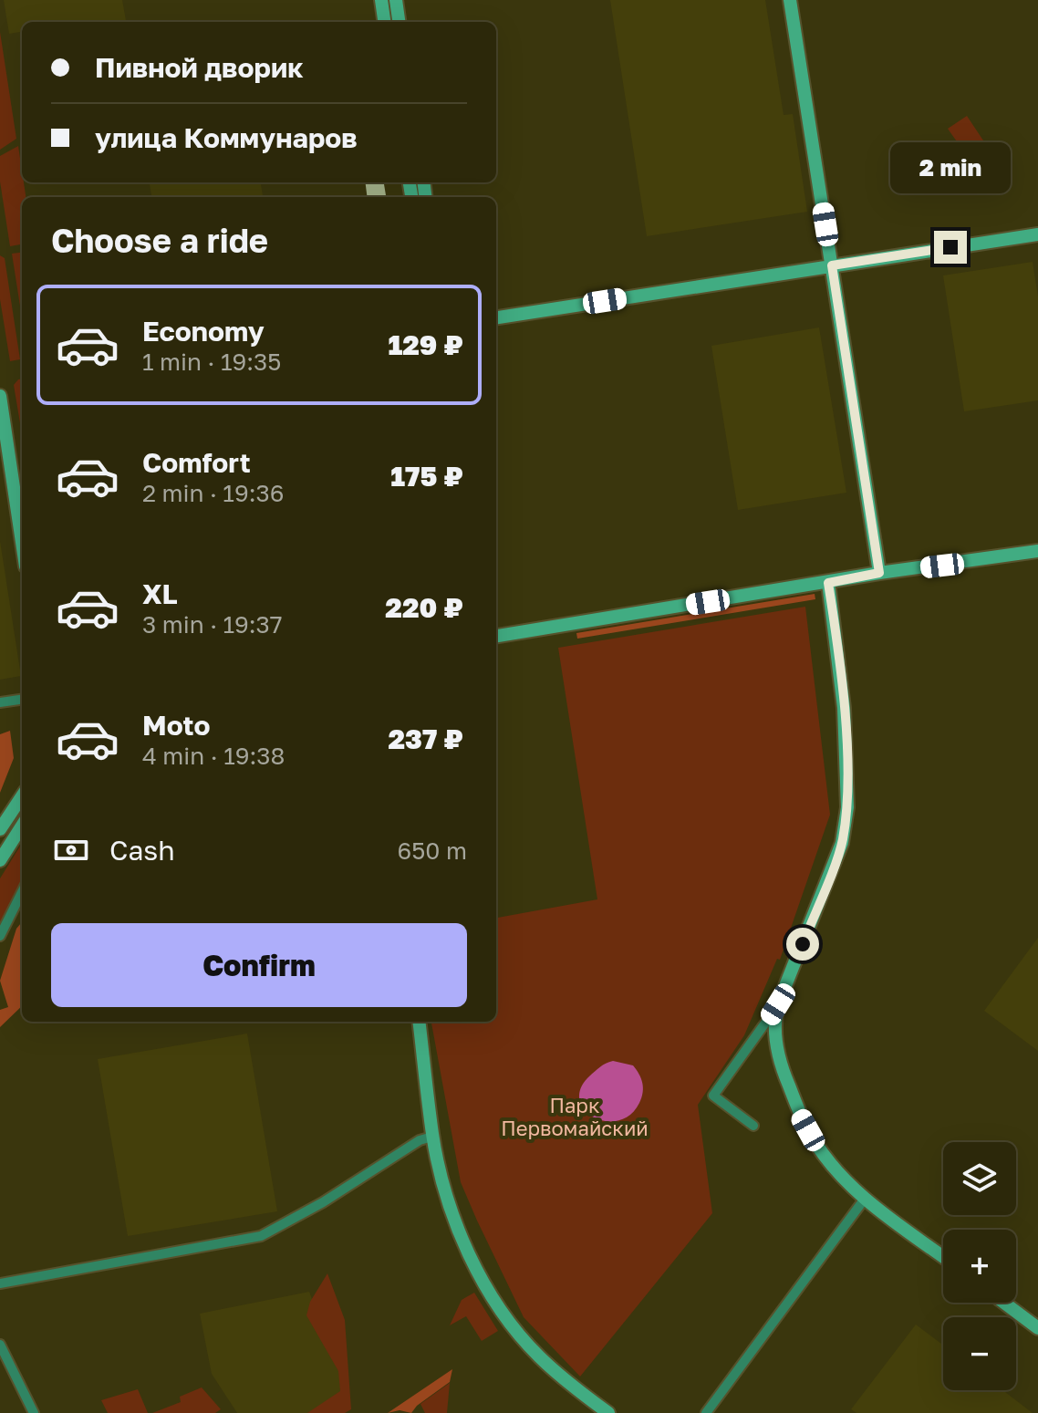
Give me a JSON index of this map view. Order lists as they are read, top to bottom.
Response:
{
  "parks": ["Парк Первомайский"],
  "page": {
    "banner": ["Пивной дворик", "улица Коммунаров"],
    "bubble": "2 min",
    "heading": "Choose a ride",
    "list": [
      {
        "name": "Economy",
        "note": "1 min · 19:35",
        "value": "129 ₽"
      },
      {
        "name": "Comfort",
        "note": "2 min · 19:36",
        "value": "175 ₽"
      },
      {
        "name": "XL",
        "note": "3 min · 19:37",
        "value": "220 ₽"
      },
      {
        "name": "Moto",
        "note": "4 min · 19:38",
        "value": "237 ₽"
      }
    ],
    "pay": ["Cash", "650 m"],
    "buttons": "Confirm",
    "map_buttons": ["+", "−"]
  }
}
